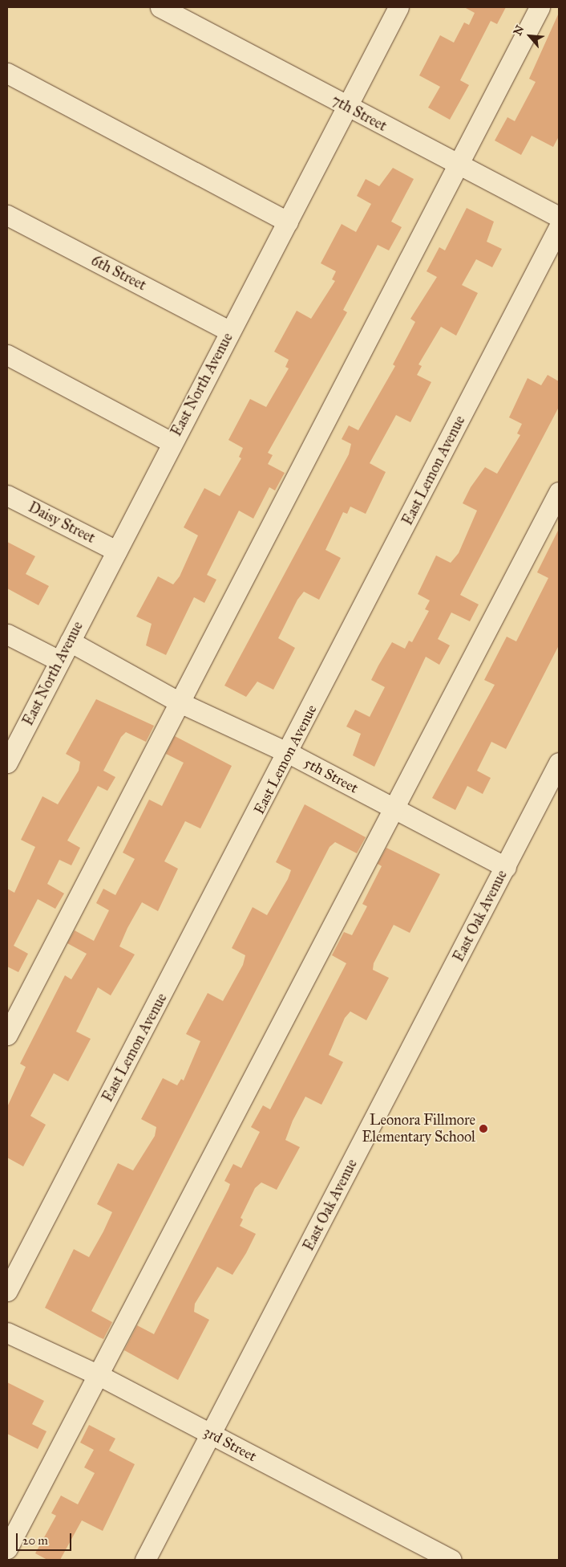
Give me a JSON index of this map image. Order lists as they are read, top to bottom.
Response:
{
  "streets": {
    "street": [
      "7th Street",
      "6th Street",
      "East North Avenue",
      "East Lemon Avenue",
      "Daisy Street",
      "5th Street",
      "East Oak Avenue",
      "3rd Street"
    ]
  },
  "crossings": [
    ["7th Street", "East North Avenue"],
    ["6th Street", "East North Avenue"],
    ["East North Avenue", "Daisy Street"],
    ["East North Avenue", "5th Street"],
    ["East Lemon Avenue", "5th Street"],
    ["5th Street", "East Oak Avenue"],
    ["East Oak Avenue", "3rd Street"]
  ],
  "places": ["Leonora Fillmore Elementary School"],
  "scale_bar": "20 m",
  "north": "top left"
}
